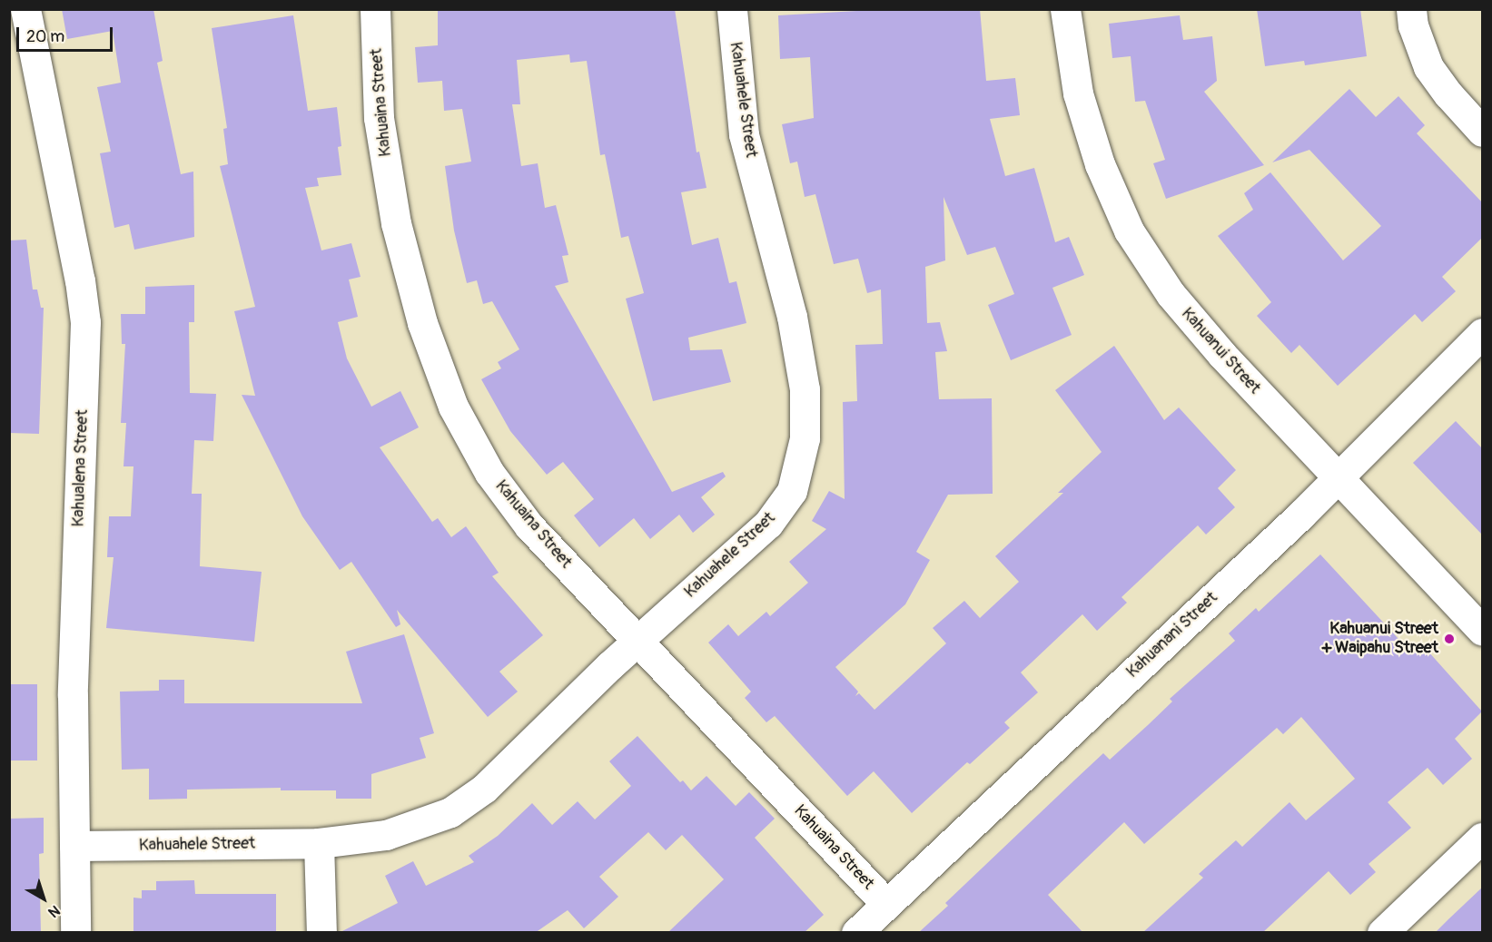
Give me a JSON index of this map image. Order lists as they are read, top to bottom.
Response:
{
  "streets": {
    "street": [
      "Kahuahele Street",
      "Kahuaina Street",
      "Kahuanui Street",
      "Kahualena Street",
      "Kahuanani Street"
    ]
  },
  "crossings": [
    ["Kahuahele Street", "Kahuaina Street"],
    ["Kahuahele Street", "Kahualena Street"],
    ["Kahuaina Street", "Kahuanani Street"],
    ["Kahuanui Street", "Kahuanani Street"]
  ],
  "places": ["Kahuanui Street + Waipahu Street"],
  "scale_bar": "20 m",
  "north": "bottom right"
}
